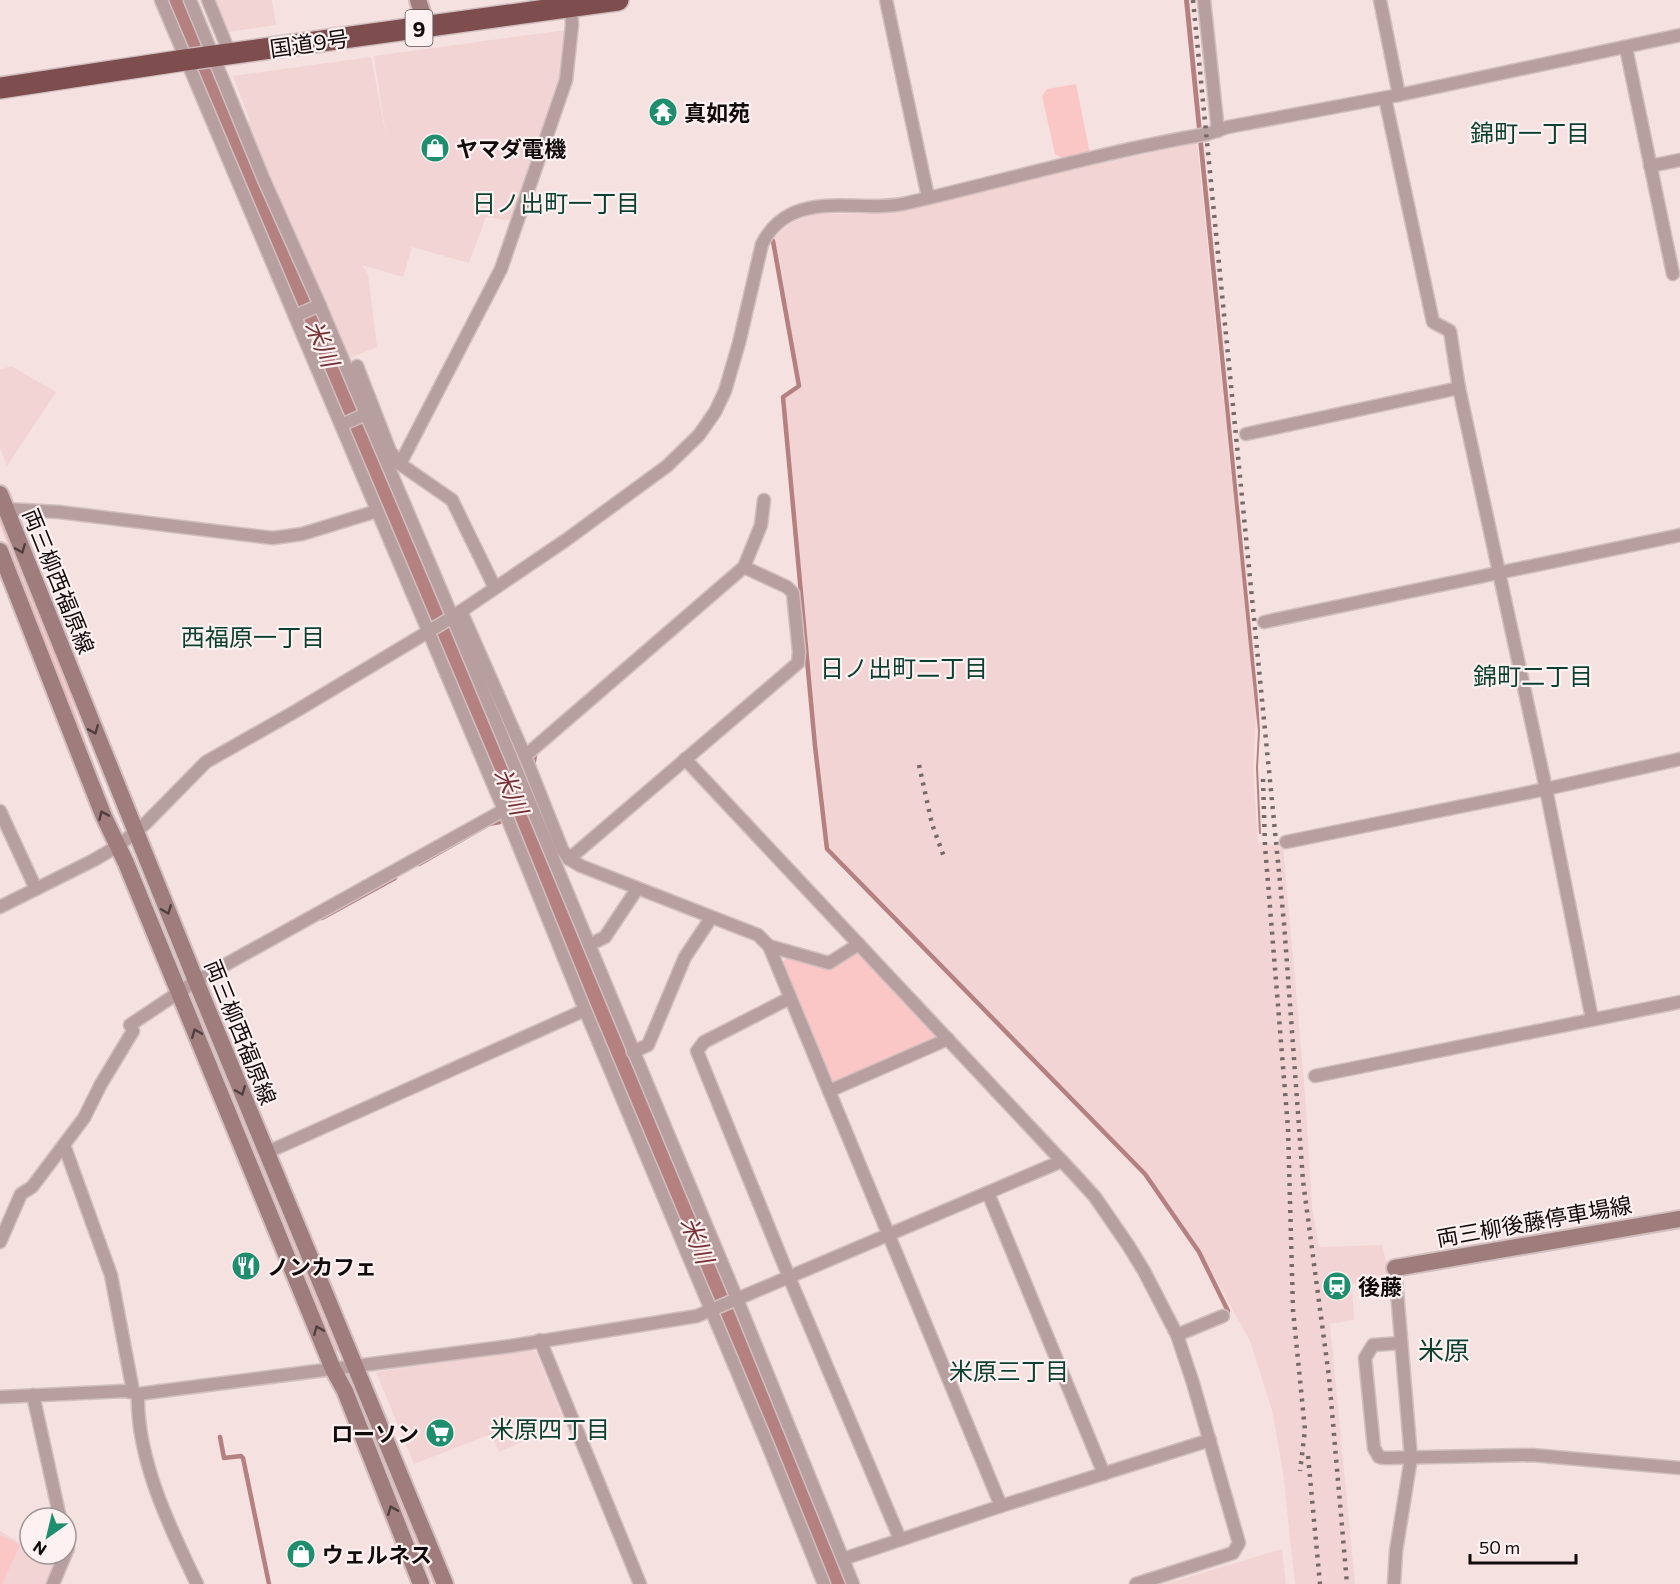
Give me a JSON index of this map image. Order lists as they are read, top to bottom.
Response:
{
  "streets": {
    "highway": ["9", "国道9号"],
    "main road": ["両三柳西福原線", "両三柳後藤停車場線"]
  },
  "districts": [
    "錦町一丁目",
    "日ノ出町一丁目",
    "西福原一丁目",
    "日ノ出町二丁目",
    "錦町二丁目",
    "米原",
    "米原三丁目",
    "米原四丁目"
  ],
  "water": ["米川"],
  "places": {
    "temple": ["真如苑"],
    "shop": ["ヤマダ電機", "ウェルネス"],
    "restaurant": ["ノンカフェ"],
    "station": ["後藤"],
    "supermarket": ["ローソン"]
  },
  "scale_bar": "50 m",
  "north": "bottom left"
}
